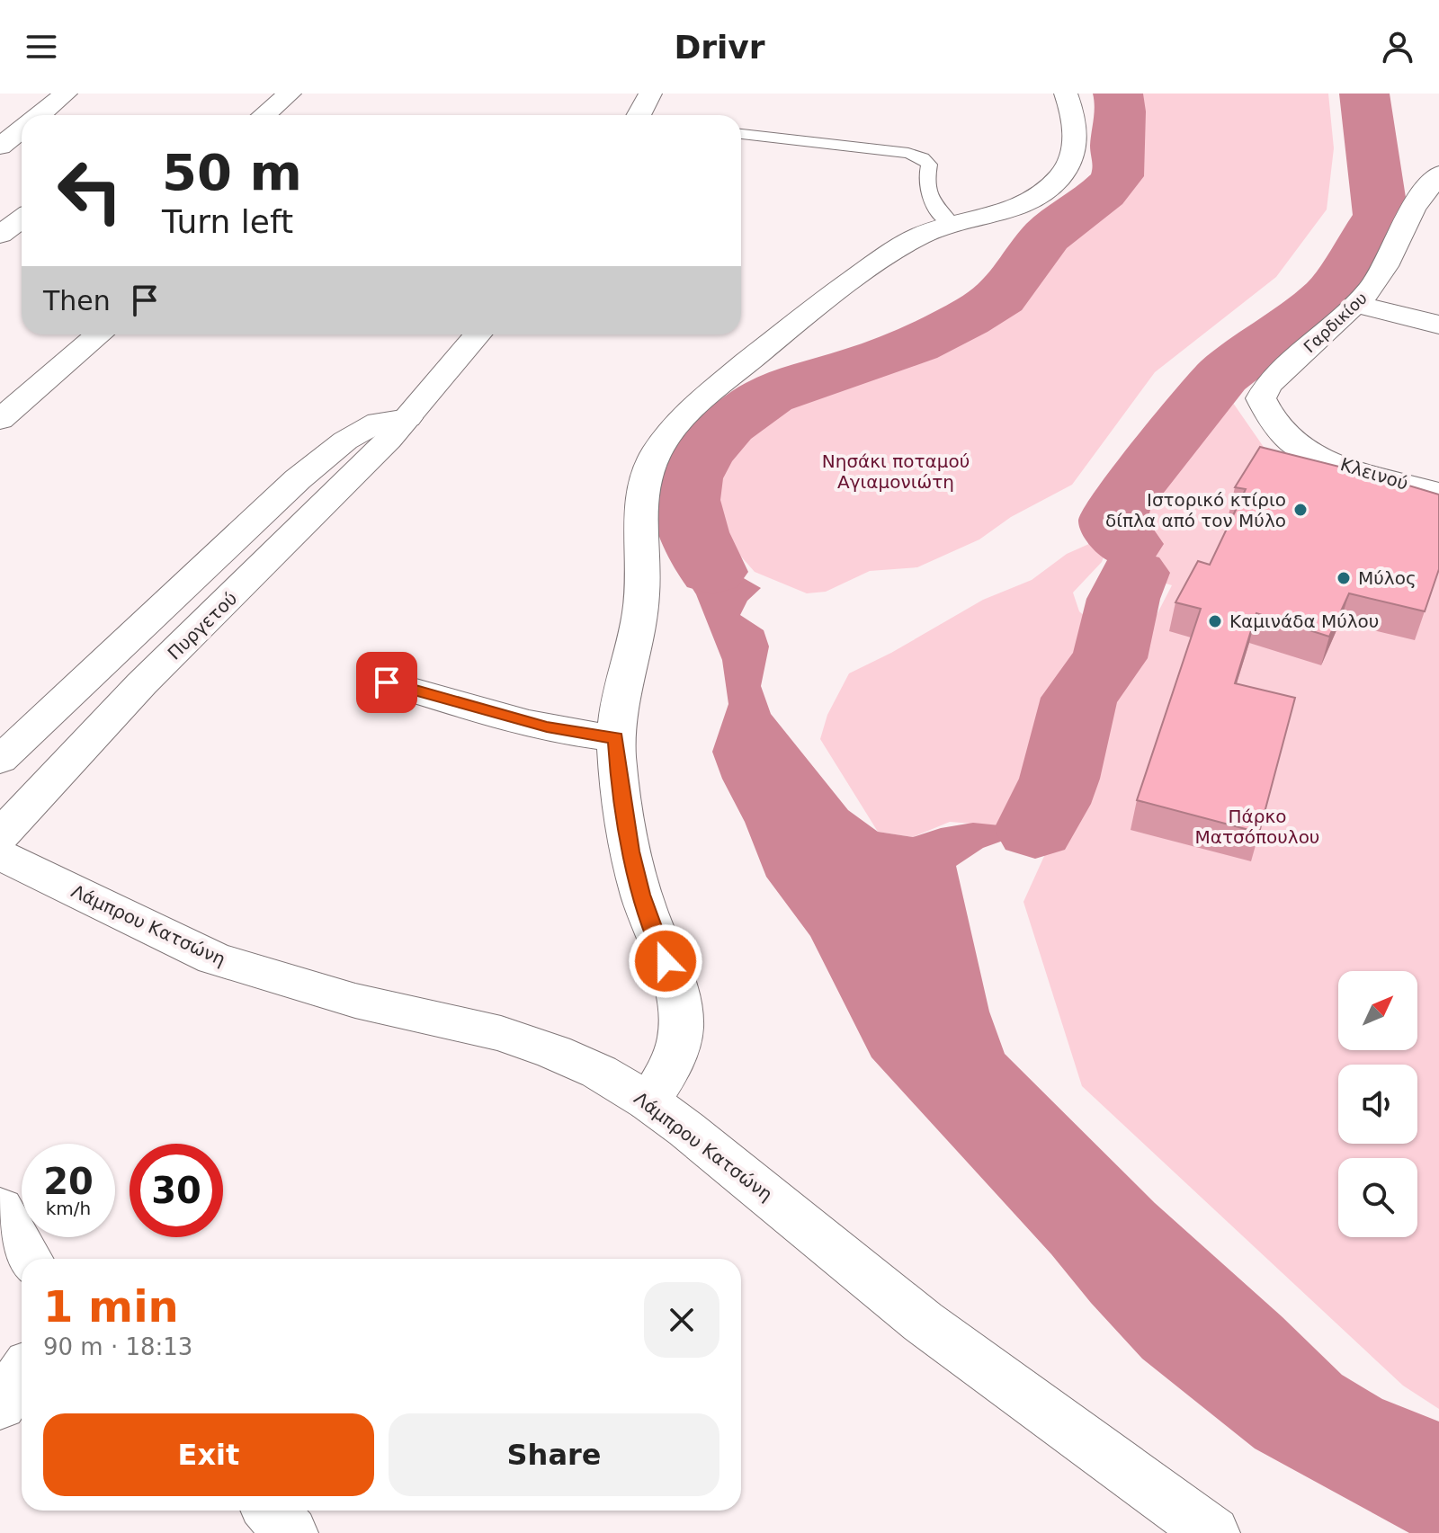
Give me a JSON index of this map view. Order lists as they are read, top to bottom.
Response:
{
  "streets": {
    "street": [
      "Γαρδικίου",
      "Κλεινού",
      "Πυργετού",
      "Λάμπρου Κατσώνη"
    ]
  },
  "crossings": [
    ["Γαρδικίου", "Κλεινού"]
  ],
  "parks": ["Νησάκι ποταμού Αγιαμονιώτη", "Πάρκο Ματσόπουλου"],
  "places": ["Ιστορικό κτίριο δίπλα από τον Μύλο", "Μύλος", "Καμινάδα Μύλου"],
  "north": "top right",
  "page": {
    "header": "Drivr",
    "turn": ["50 m", "Turn left"],
    "then": "Then",
    "speed": "20 km/h",
    "limit": "30",
    "heading": ["1 min", "90 m · 18:13"],
    "buttons": ["Exit", "Share"]
  }
}
